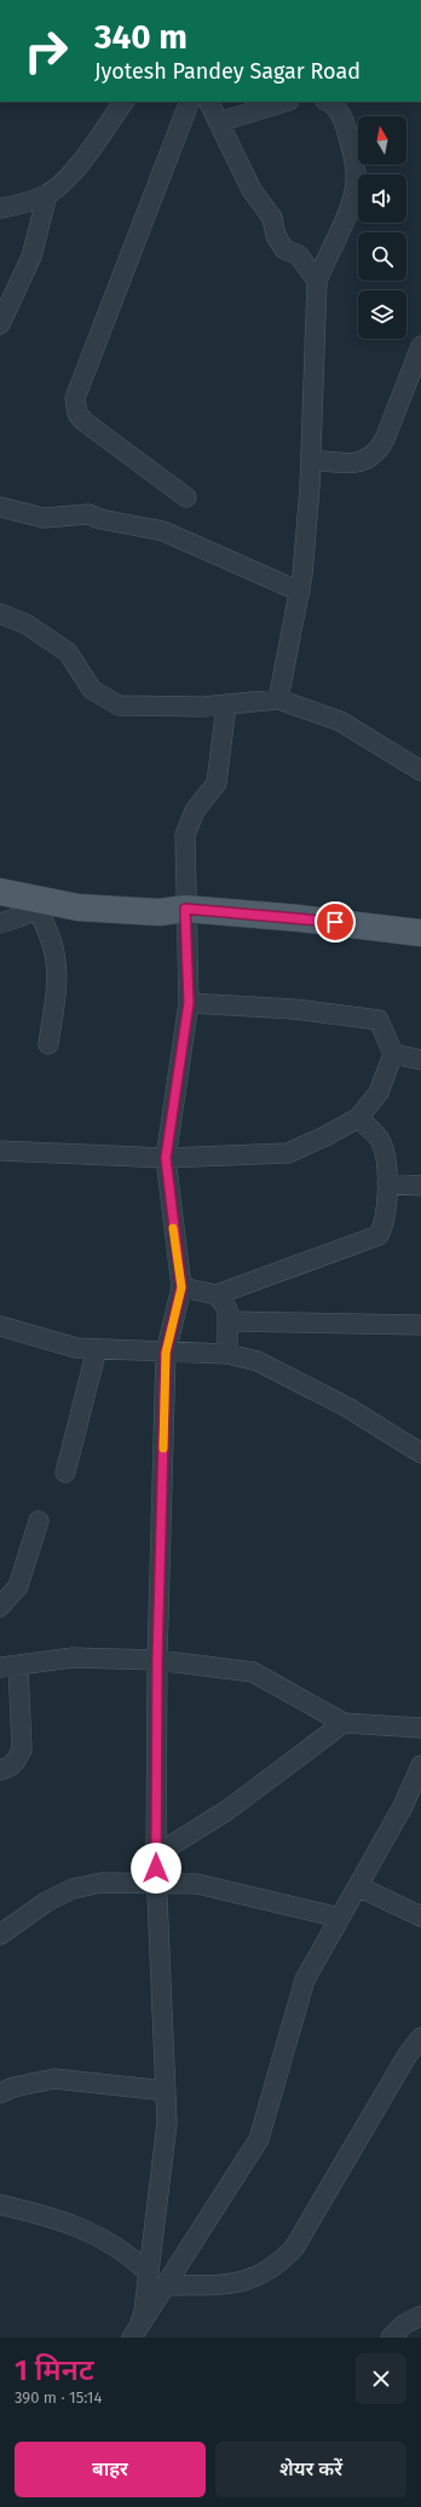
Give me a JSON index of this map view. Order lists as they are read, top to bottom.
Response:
{
  "north": "top",
  "page": {
    "turn": ["340 m", "Jyotesh Pandey Sagar Road"],
    "heading": ["1 मिनट", "390 m · 15:14"],
    "buttons": ["बाहर", "शेयर करें"]
  }
}
